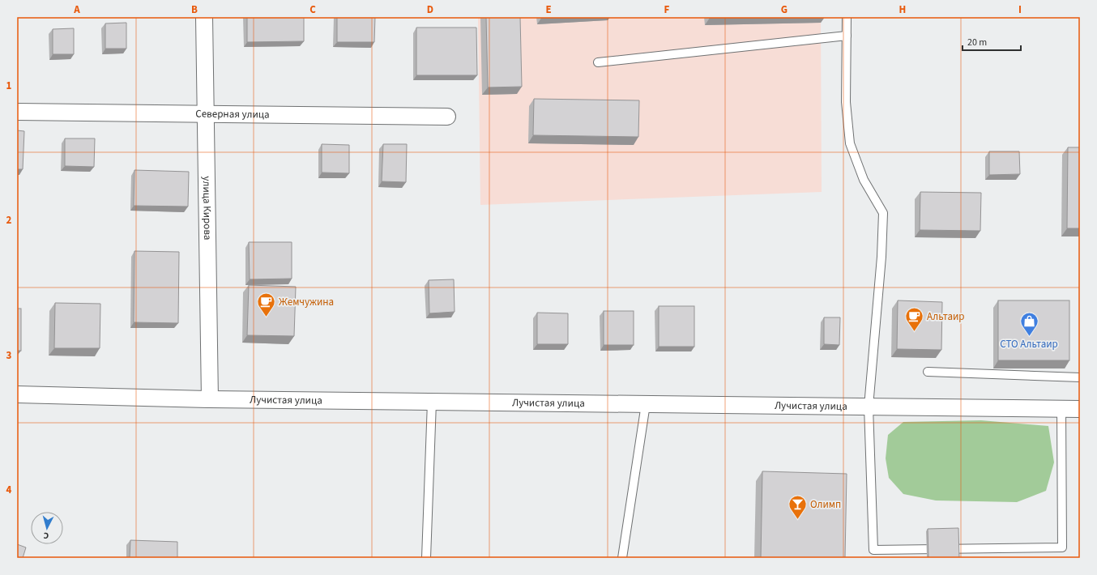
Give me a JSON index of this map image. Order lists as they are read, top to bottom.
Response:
{
  "streets": {
    "street": ["Северная улица", "улица Кирова", "Лучистая улица"]
  },
  "crossings": [
    ["Северная улица", "улица Кирова"],
    ["улица Кирова", "Лучистая улица"]
  ],
  "places": {
    "cafe": ["Жемчужина", "Альтаир"],
    "shop": ["СТО Альтаир"],
    "bar": ["Олимп"]
  },
  "scale_bar": "20 m",
  "north": "bottom",
  "grid": {
    "columns": [
      "A",
      "B",
      "C",
      "D",
      "E",
      "F",
      "G",
      "H",
      "I"
    ],
    "rows": [
      "1",
      "2",
      "3",
      "4"
    ]
  }
}
